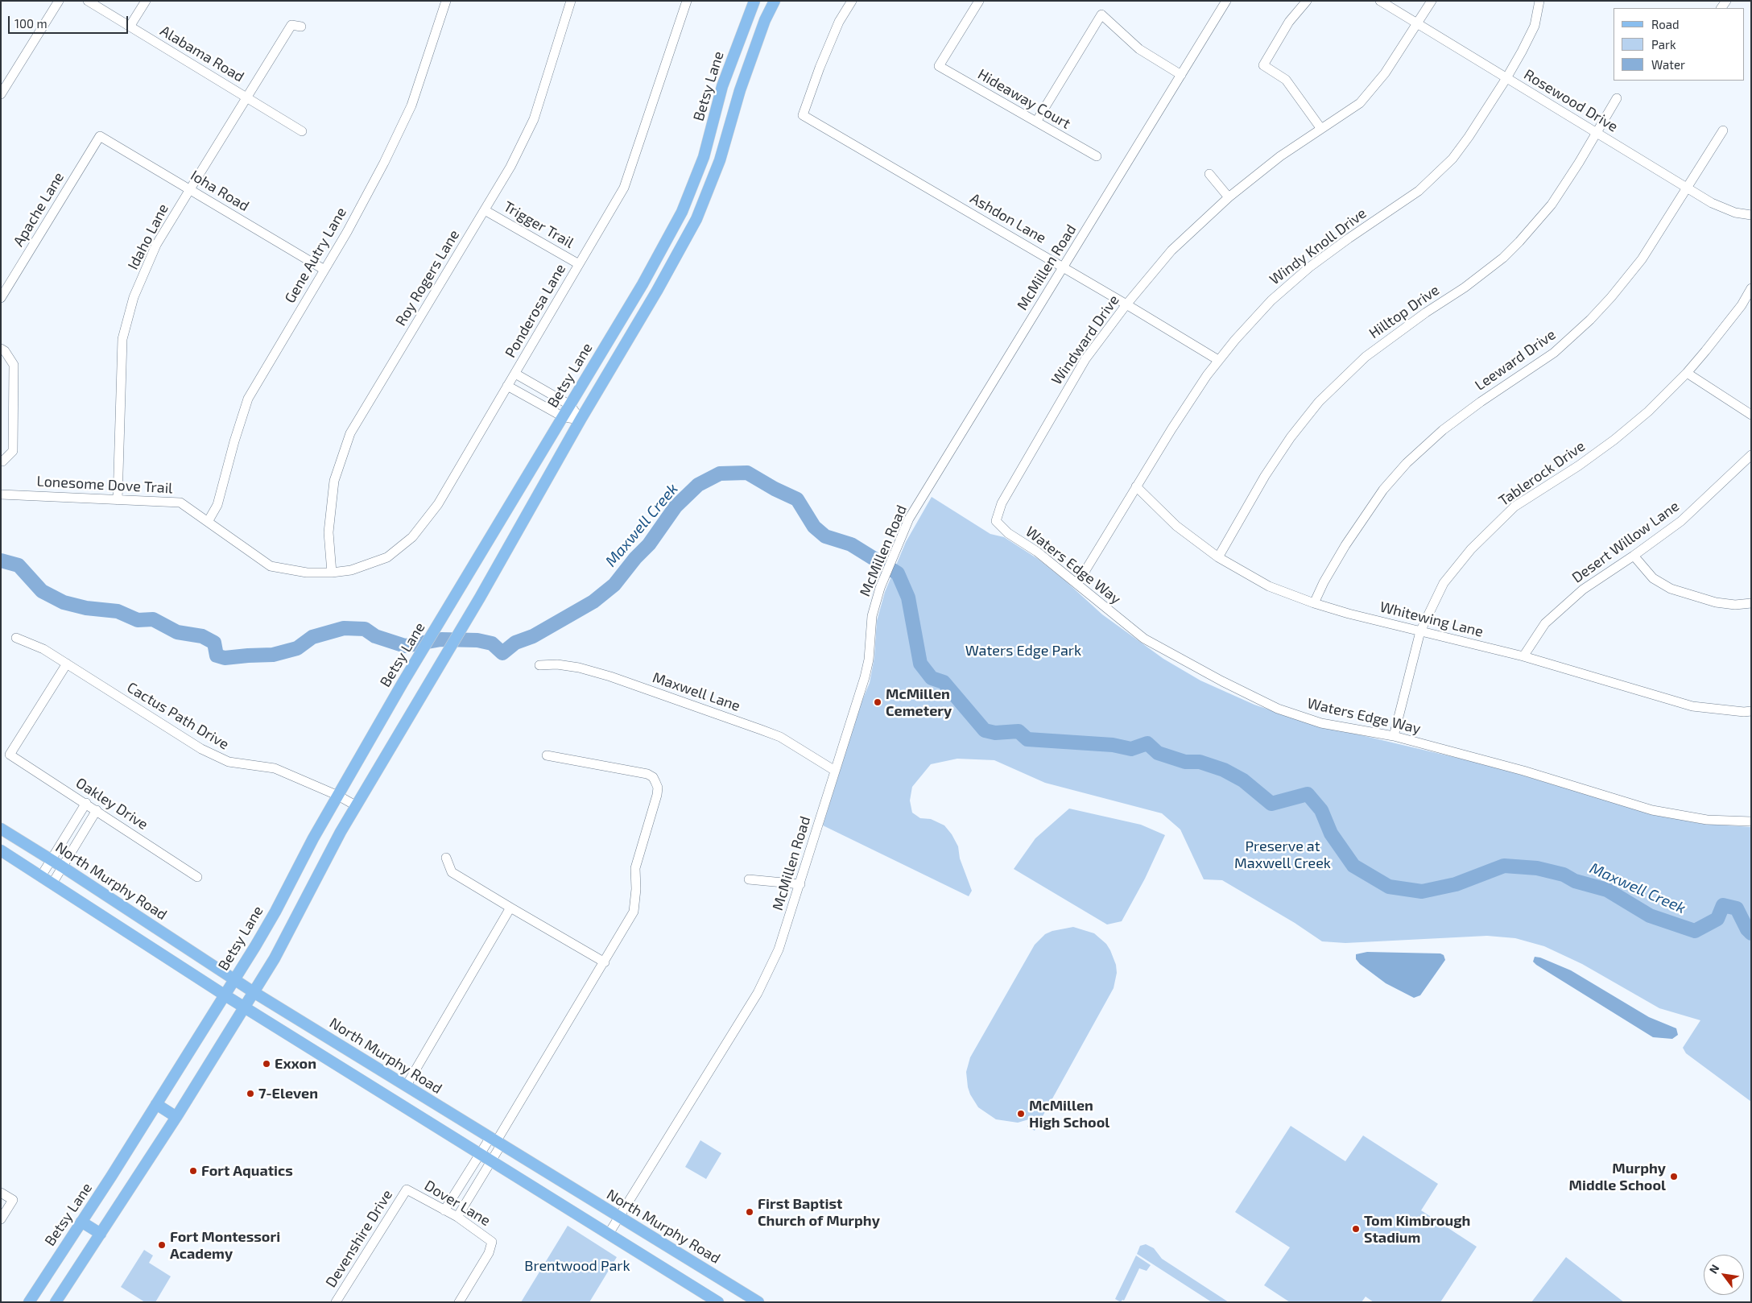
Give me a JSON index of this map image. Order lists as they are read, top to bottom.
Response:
{
  "streets": {
    "main road": ["Betsy Lane", "North Murphy Road"],
    "street": [
      "Alabama Road",
      "Hideaway Court",
      "Rosewood Drive",
      "Ioha Road",
      "Apache Lane",
      "Ashdon Lane",
      "Trigger Trail",
      "Idaho Lane",
      "Windy Knoll Drive",
      "Gene Autry Lane",
      "McMillen Road",
      "Roy Rogers Lane",
      "Ponderosa Lane",
      "Hilltop Drive",
      "Windward Drive",
      "Leeward Drive",
      "Tablerock Drive",
      "Lonesome Dove Trail",
      "Desert Willow Lane",
      "Waters Edge Way",
      "Whitewing Lane",
      "Maxwell Lane",
      "Cactus Path Drive",
      "Oakley Drive",
      "Dover Lane",
      "Devenshire Drive"
    ]
  },
  "crossings": [
    ["Alabama Road", "Idaho Lane"],
    ["Betsy Lane", "Cactus Path Drive"],
    ["Betsy Lane", "North Murphy Road"],
    ["Rosewood Drive", "Windy Knoll Drive"],
    ["Rosewood Drive", "Hilltop Drive"],
    ["Rosewood Drive", "Windward Drive"],
    ["Rosewood Drive", "Leeward Drive"],
    ["Ioha Road", "Apache Lane"],
    ["Ioha Road", "Idaho Lane"],
    ["Ioha Road", "Gene Autry Lane"],
    ["Ashdon Lane", "Windy Knoll Drive"],
    ["Ashdon Lane", "McMillen Road"],
    ["Ashdon Lane", "Windward Drive"],
    ["Trigger Trail", "Roy Rogers Lane"],
    ["Trigger Trail", "Ponderosa Lane"],
    ["Idaho Lane", "Lonesome Dove Trail"],
    ["Windy Knoll Drive", "Waters Edge Way"],
    ["Windy Knoll Drive", "Whitewing Lane"],
    ["Gene Autry Lane", "Lonesome Dove Trail"],
    ["McMillen Road", "Maxwell Lane"],
    ["McMillen Road", "North Murphy Road"],
    ["Roy Rogers Lane", "Ponderosa Lane"],
    ["Roy Rogers Lane", "Lonesome Dove Trail"],
    ["Ponderosa Lane", "Lonesome Dove Trail"],
    ["Hilltop Drive", "Whitewing Lane"],
    ["Windward Drive", "Waters Edge Way"],
    ["Leeward Drive", "Whitewing Lane"],
    ["Tablerock Drive", "Waters Edge Way"],
    ["Tablerock Drive", "Whitewing Lane"],
    ["Desert Willow Lane", "Whitewing Lane"],
    ["Cactus Path Drive", "Oakley Drive"],
    ["Dover Lane", "Devenshire Drive"]
  ],
  "water": ["Maxwell Creek"],
  "parks": ["Waters Edge Park", "Preserve at Maxwell Creek", "Brentwood Park"],
  "places": [
    "McMillen Cemetery",
    "Exxon",
    "7-Eleven",
    "McMillen High School",
    "Fort Aquatics",
    "Murphy Middle School",
    "First Baptist Church of Murphy",
    "Tom Kimbrough Stadium",
    "Fort Montessori Academy"
  ],
  "legend": ["Road", "Park", "Water"],
  "scale_bar": "100 m",
  "north": "top left"
}
